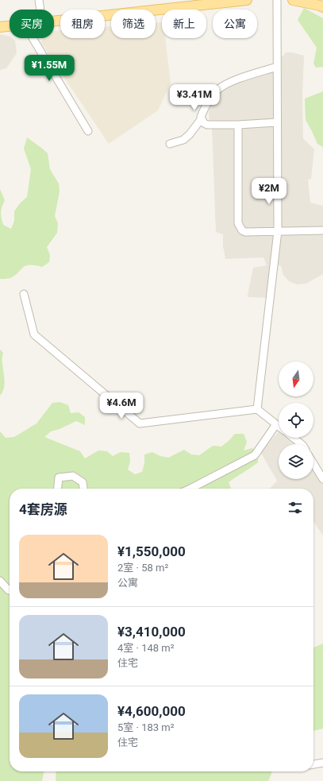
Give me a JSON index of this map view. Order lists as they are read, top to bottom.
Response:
{
  "north": "bottom",
  "page": {
    "chip": [
      "买房",
      "租房",
      "筛选",
      "新上",
      "公寓"
    ],
    "price": [
      "¥1.55M",
      "¥3.41M",
      "¥2M",
      "¥4.6M"
    ],
    "heading": "4套房源",
    "list": [
      {
        "name": "¥1,550,000",
        "note": "2室 · 58 m² · 公寓"
      },
      {
        "name": "¥3,410,000",
        "note": "4室 · 148 m² · 住宅"
      },
      {
        "name": "¥4,600,000",
        "note": "5室 · 183 m² · 住宅"
      }
    ]
  }
}
